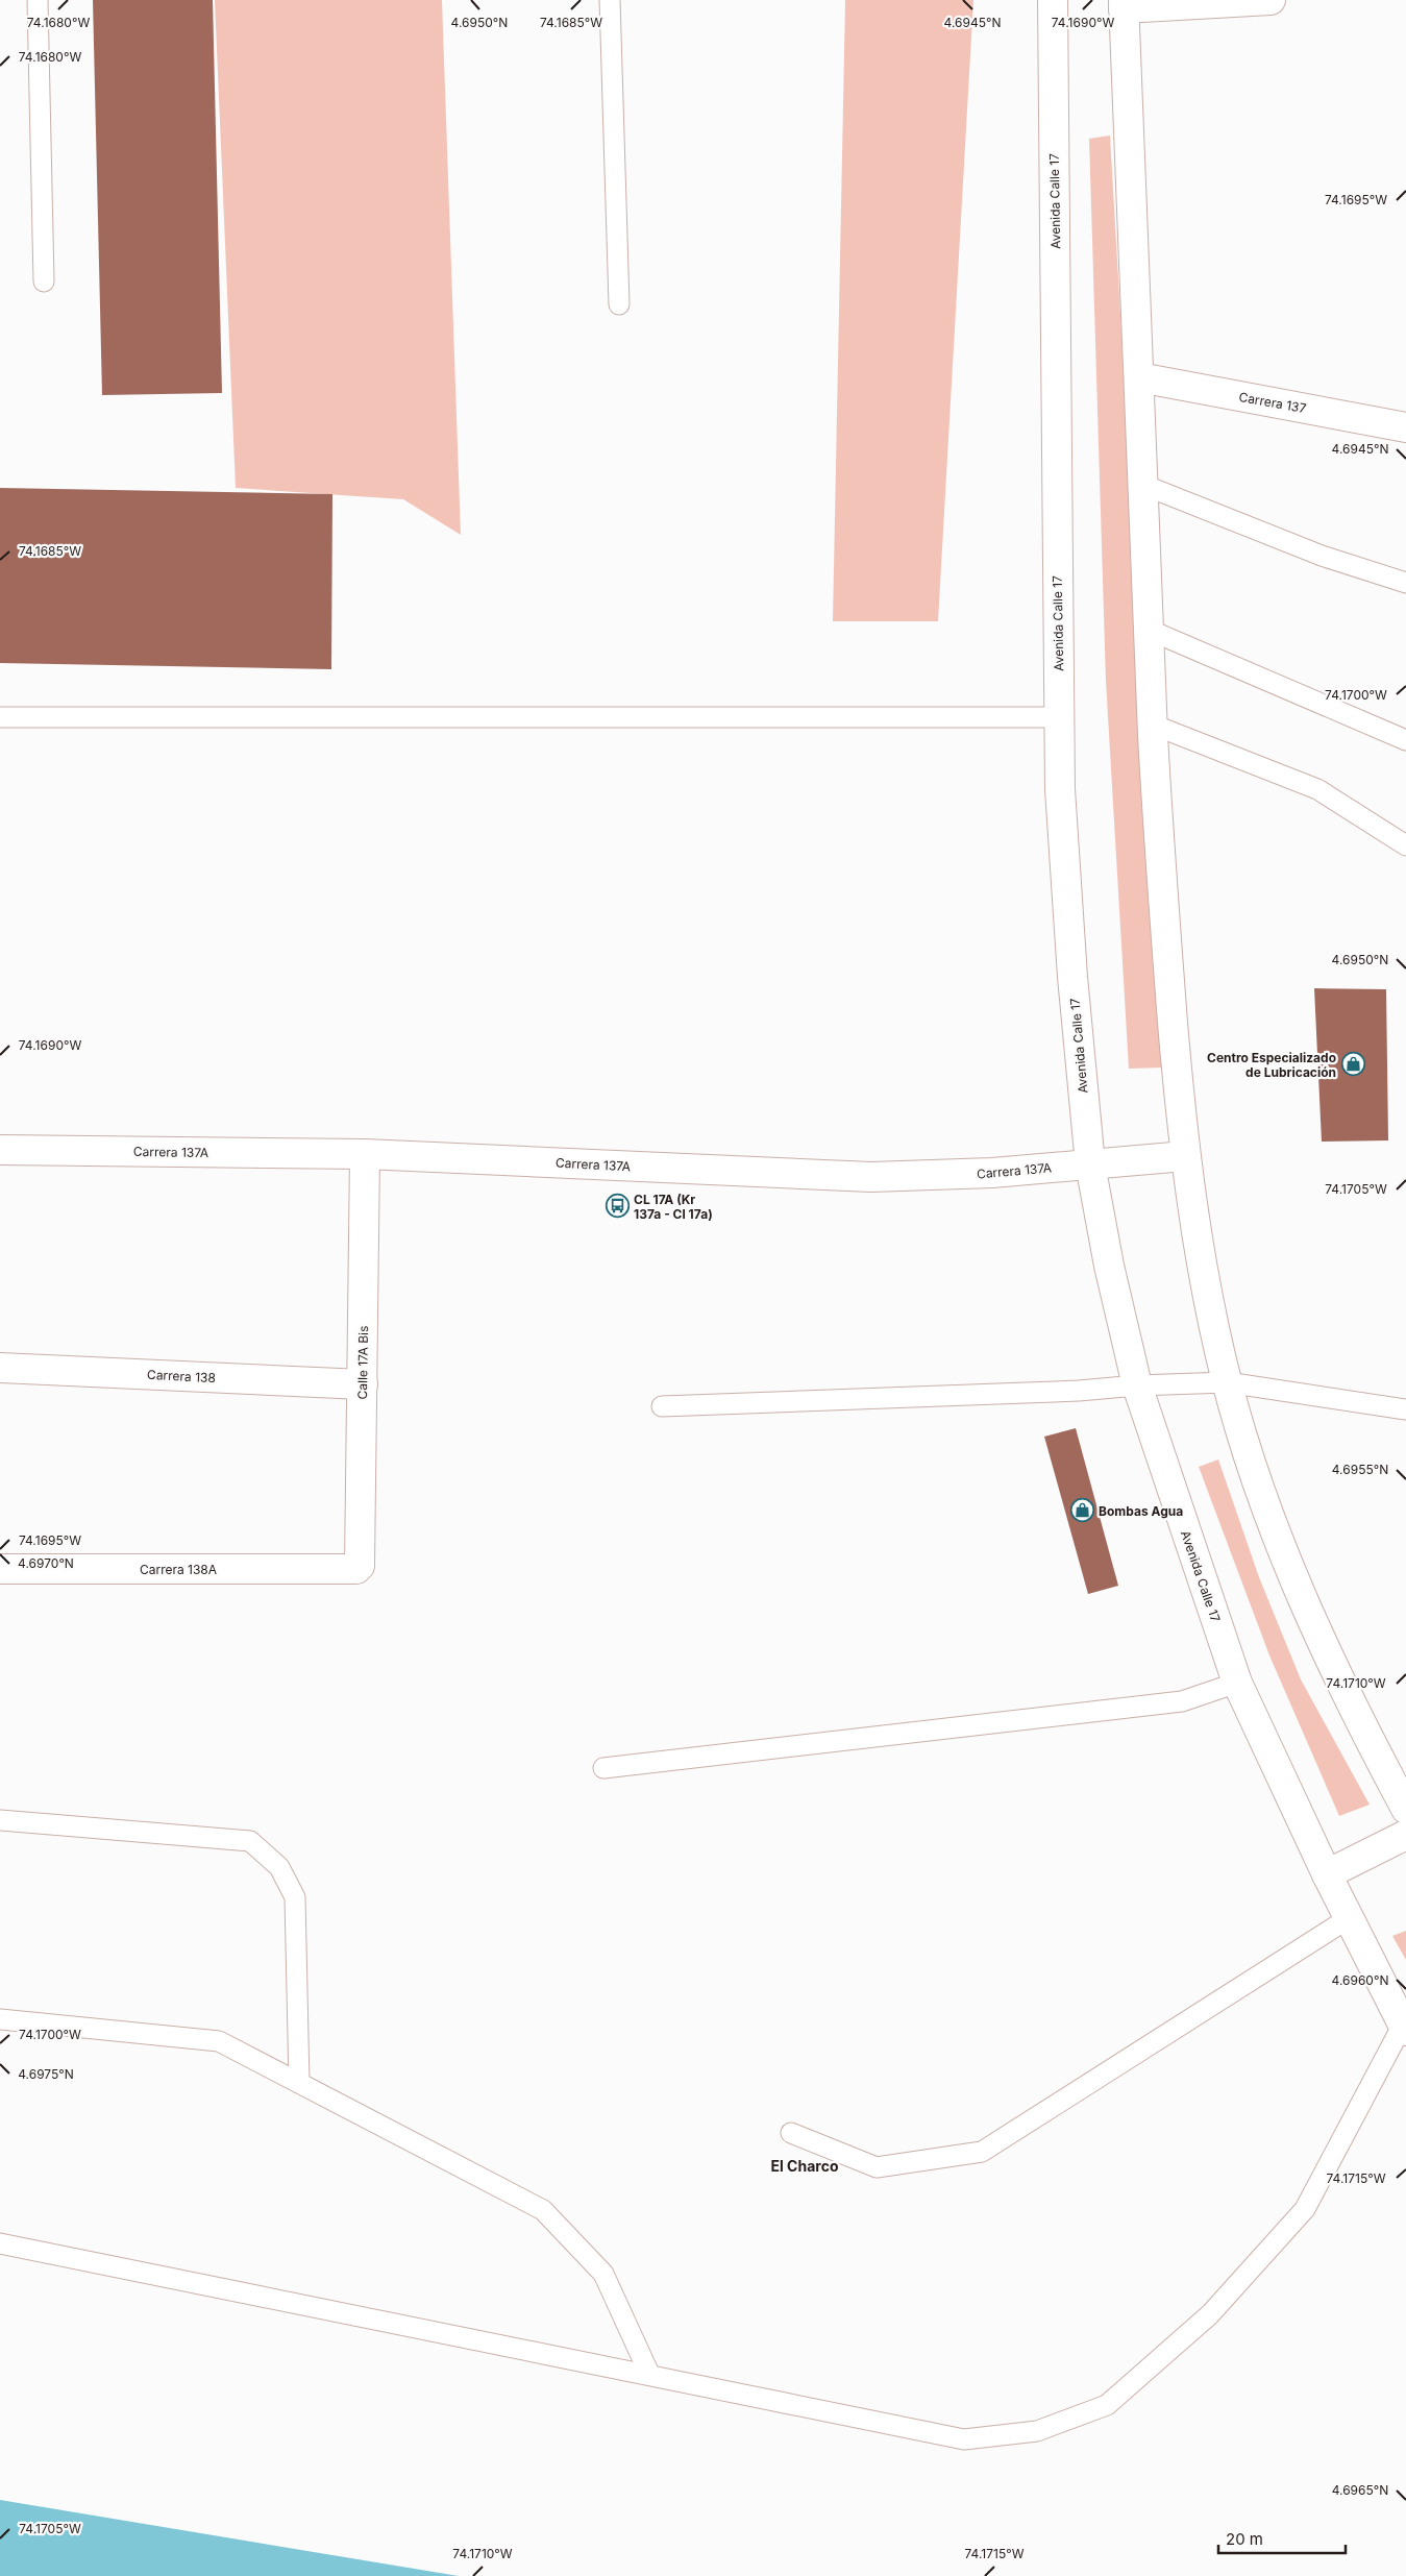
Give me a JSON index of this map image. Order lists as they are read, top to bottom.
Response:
{
  "streets": {
    "main road": [
      "Avenida Calle 17",
      "Carrera 137",
      "Carrera 137A",
      "Calle 17A Bis",
      "Carrera 138",
      "Carrera 138A"
    ]
  },
  "crossings": [
    ["Avenida Calle 17", "Carrera 137A"],
    ["Carrera 137A", "Calle 17A Bis"],
    ["Calle 17A Bis", "Carrera 138"],
    ["Calle 17A Bis", "Carrera 138A"]
  ],
  "districts": ["El Charco"],
  "places": {
    "shop": ["Centro Especializado de Lubricación", "Bombas Agua"],
    "bus stop": ["CL 17A (Kr 137a - Cl 17a)"]
  },
  "scale_bar": "20 m",
  "coordinates": [
    "74.1680°W",
    "74.1685°W",
    "74.1690°W",
    "4.6950°N",
    "4.6945°N",
    "74.1695°W",
    "74.1700°W",
    "74.1705°W",
    "4.6955°N",
    "4.6970°N",
    "74.1710°W",
    "4.6960°N",
    "4.6975°N",
    "74.1715°W",
    "4.6965°N"
  ]
}
